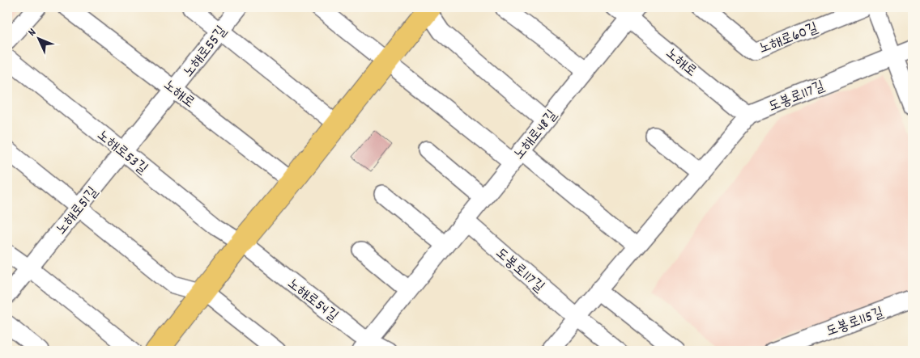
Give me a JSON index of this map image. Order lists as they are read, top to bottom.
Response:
{
  "streets": {
    "street": [
      "노해로60길",
      "노해로55길",
      "노해로",
      "도봉로117길",
      "노해로48길",
      "노해로53길",
      "노해로51길",
      "노해로54길",
      "도봉로115길"
    ]
  },
  "crossings": [
    ["노해로55길", "노해로"],
    ["노해로55길", "노해로53길"],
    ["노해로55길", "노해로51길"],
    ["노해로", "도봉로117길"],
    ["노해로", "노해로48길"],
    ["도봉로117길", "노해로48길"],
    ["노해로48길", "노해로54길"],
    ["노해로53길", "노해로51길"],
    ["노해로53길", "노해로54길"]
  ],
  "north": "top left"
}
